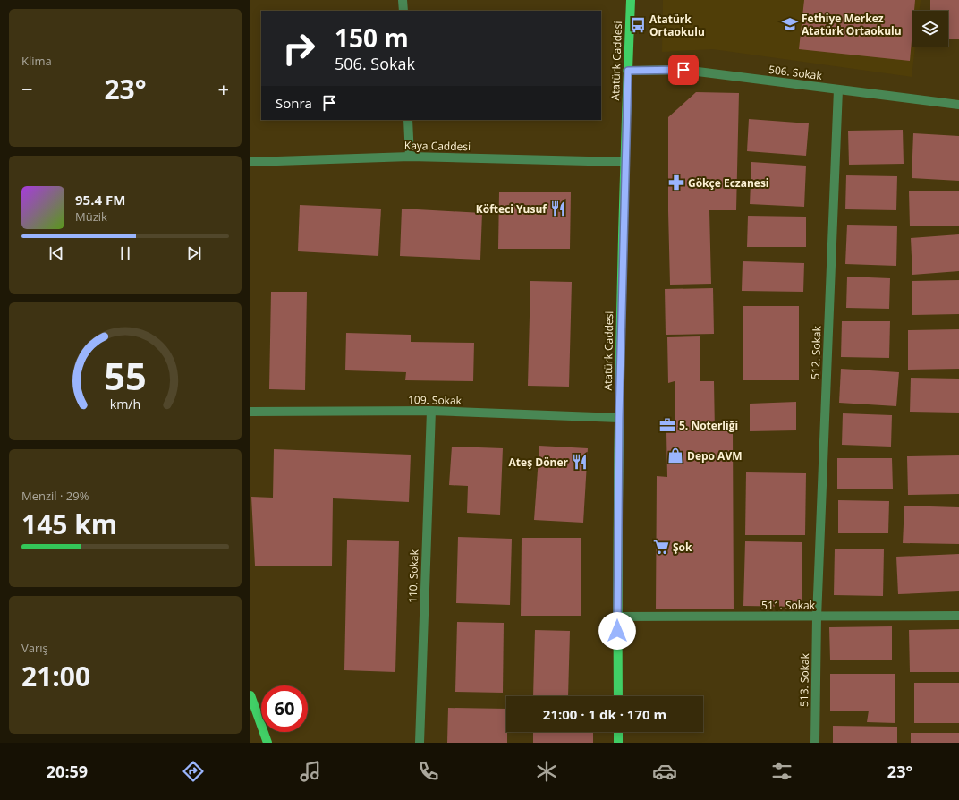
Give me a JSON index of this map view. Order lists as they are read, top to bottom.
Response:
{
  "streets": {
    "main road": ["Atatürk Caddesi"],
    "street": [
      "506. Sokak",
      "Kaya Caddesi",
      "512. Sokak",
      "109. Sokak",
      "110. Sokak",
      "511. Sokak",
      "513. Sokak"
    ]
  },
  "crossings": [
    ["Atatürk Caddesi", "506. Sokak"],
    ["Atatürk Caddesi", "Kaya Caddesi"],
    ["Atatürk Caddesi", "109. Sokak"],
    ["Atatürk Caddesi", "511. Sokak"],
    ["506. Sokak", "512. Sokak"],
    ["512. Sokak", "511. Sokak"],
    ["512. Sokak", "513. Sokak"],
    ["109. Sokak", "110. Sokak"],
    ["511. Sokak", "513. Sokak"]
  ],
  "places": {
    "school or university": ["Fethiye Merkez Atatürk Ortaokulu"],
    "bus stop": ["Atatürk Ortaokulu"],
    "pharmacy": ["Gökçe Eczanesi"],
    "restaurant": ["Köfteci Yusuf", "Ateş Döner"],
    "office": ["5. Noterliği"],
    "shop": ["Depo AVM"],
    "supermarket": ["Şok"]
  },
  "page": {
    "tile": [
      "Klima",
      ["Menzil · 29%", "145 km"],
      ["Varış", "21:00"]
    ],
    "turn": ["150 m", "506. Sokak"],
    "heat": ["−", "23°", "+"],
    "then": "Sonra",
    "song": ["95.4 FM", "Müzik"],
    "limit": "60",
    "trip": "21:00 · 1 dk · 170 m",
    "tabs": ["20:59", "23°"],
    "gauge": ["55", "km/h"]
  }
}
